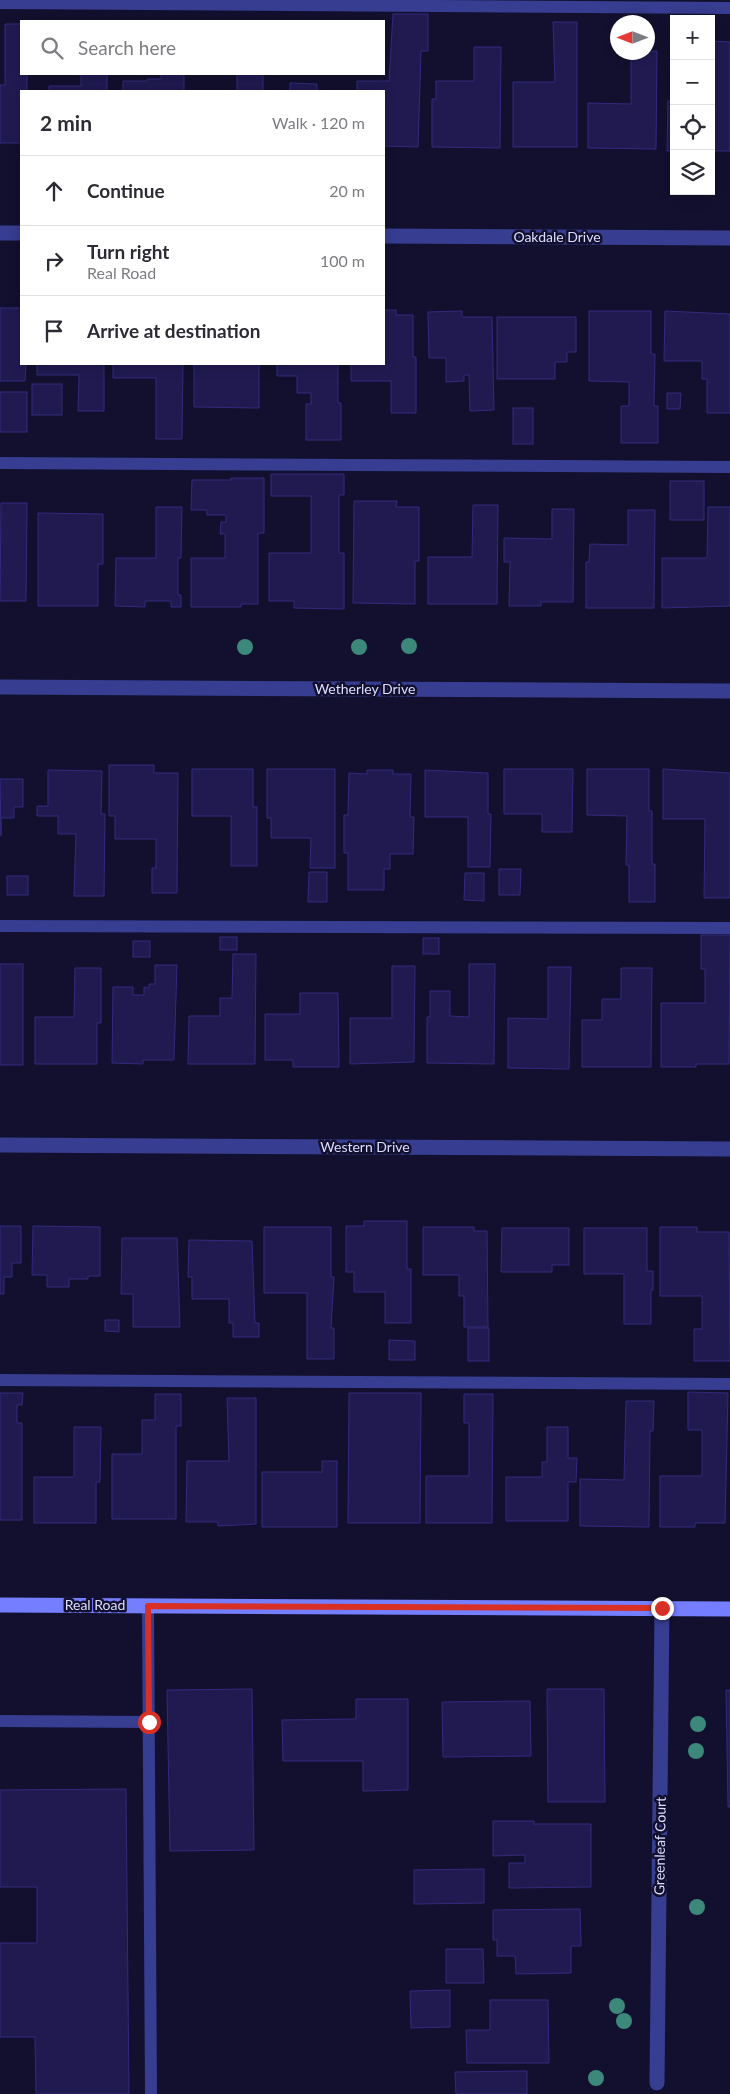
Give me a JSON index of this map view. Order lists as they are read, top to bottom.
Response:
{
  "streets": {
    "street": [
      "Oakdale Drive",
      "Wetherley Drive",
      "Western Drive",
      "Real Road",
      "Greenleaf Court"
    ]
  },
  "crossings": [
    ["Real Road", "Greenleaf Court"]
  ],
  "north": "left",
  "page": {
    "map_buttons": ["+", "−"],
    "search": "Search here",
    "heading": ["2 min", "Walk · 120 m"],
    "list": [
      ["Continue", "20 m"],
      ["Turn right", "Real Road", "100 m"],
      "Arrive at destination"
    ]
  }
}
